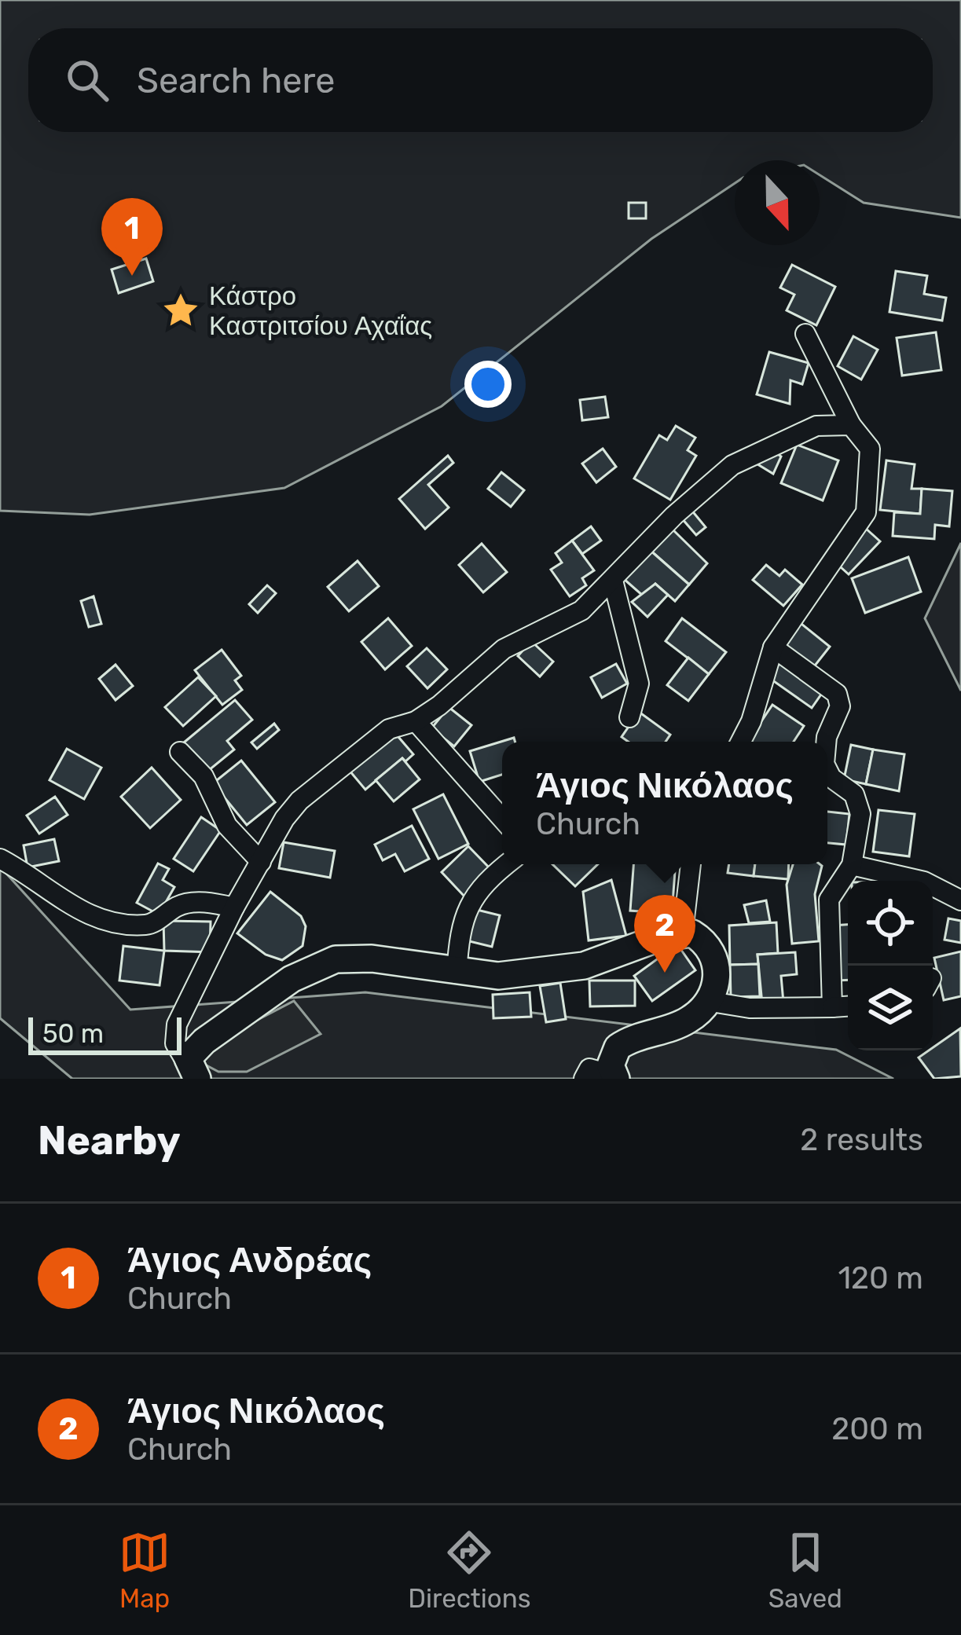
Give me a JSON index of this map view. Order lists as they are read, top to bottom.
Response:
{
  "places": {
    "place": ["Κάστρο Καστριτσίου Αχαΐας"]
  },
  "scale_bar": "50 m",
  "north": "bottom",
  "page": {
    "search": "Search here",
    "pins": ["1", "2"],
    "popup": ["Άγιος Νικόλαος", "Church"],
    "scale": "50 m",
    "heading": ["Nearby", "2 results"],
    "list": [
      {
        "mark": "1",
        "name": "Άγιος Ανδρέας",
        "note": "Church",
        "value": "120 m"
      },
      {
        "mark": "2",
        "name": "Άγιος Νικόλαος",
        "note": "Church",
        "value": "200 m"
      }
    ],
    "nav": ["Map", "Directions", "Saved"]
  }
}
